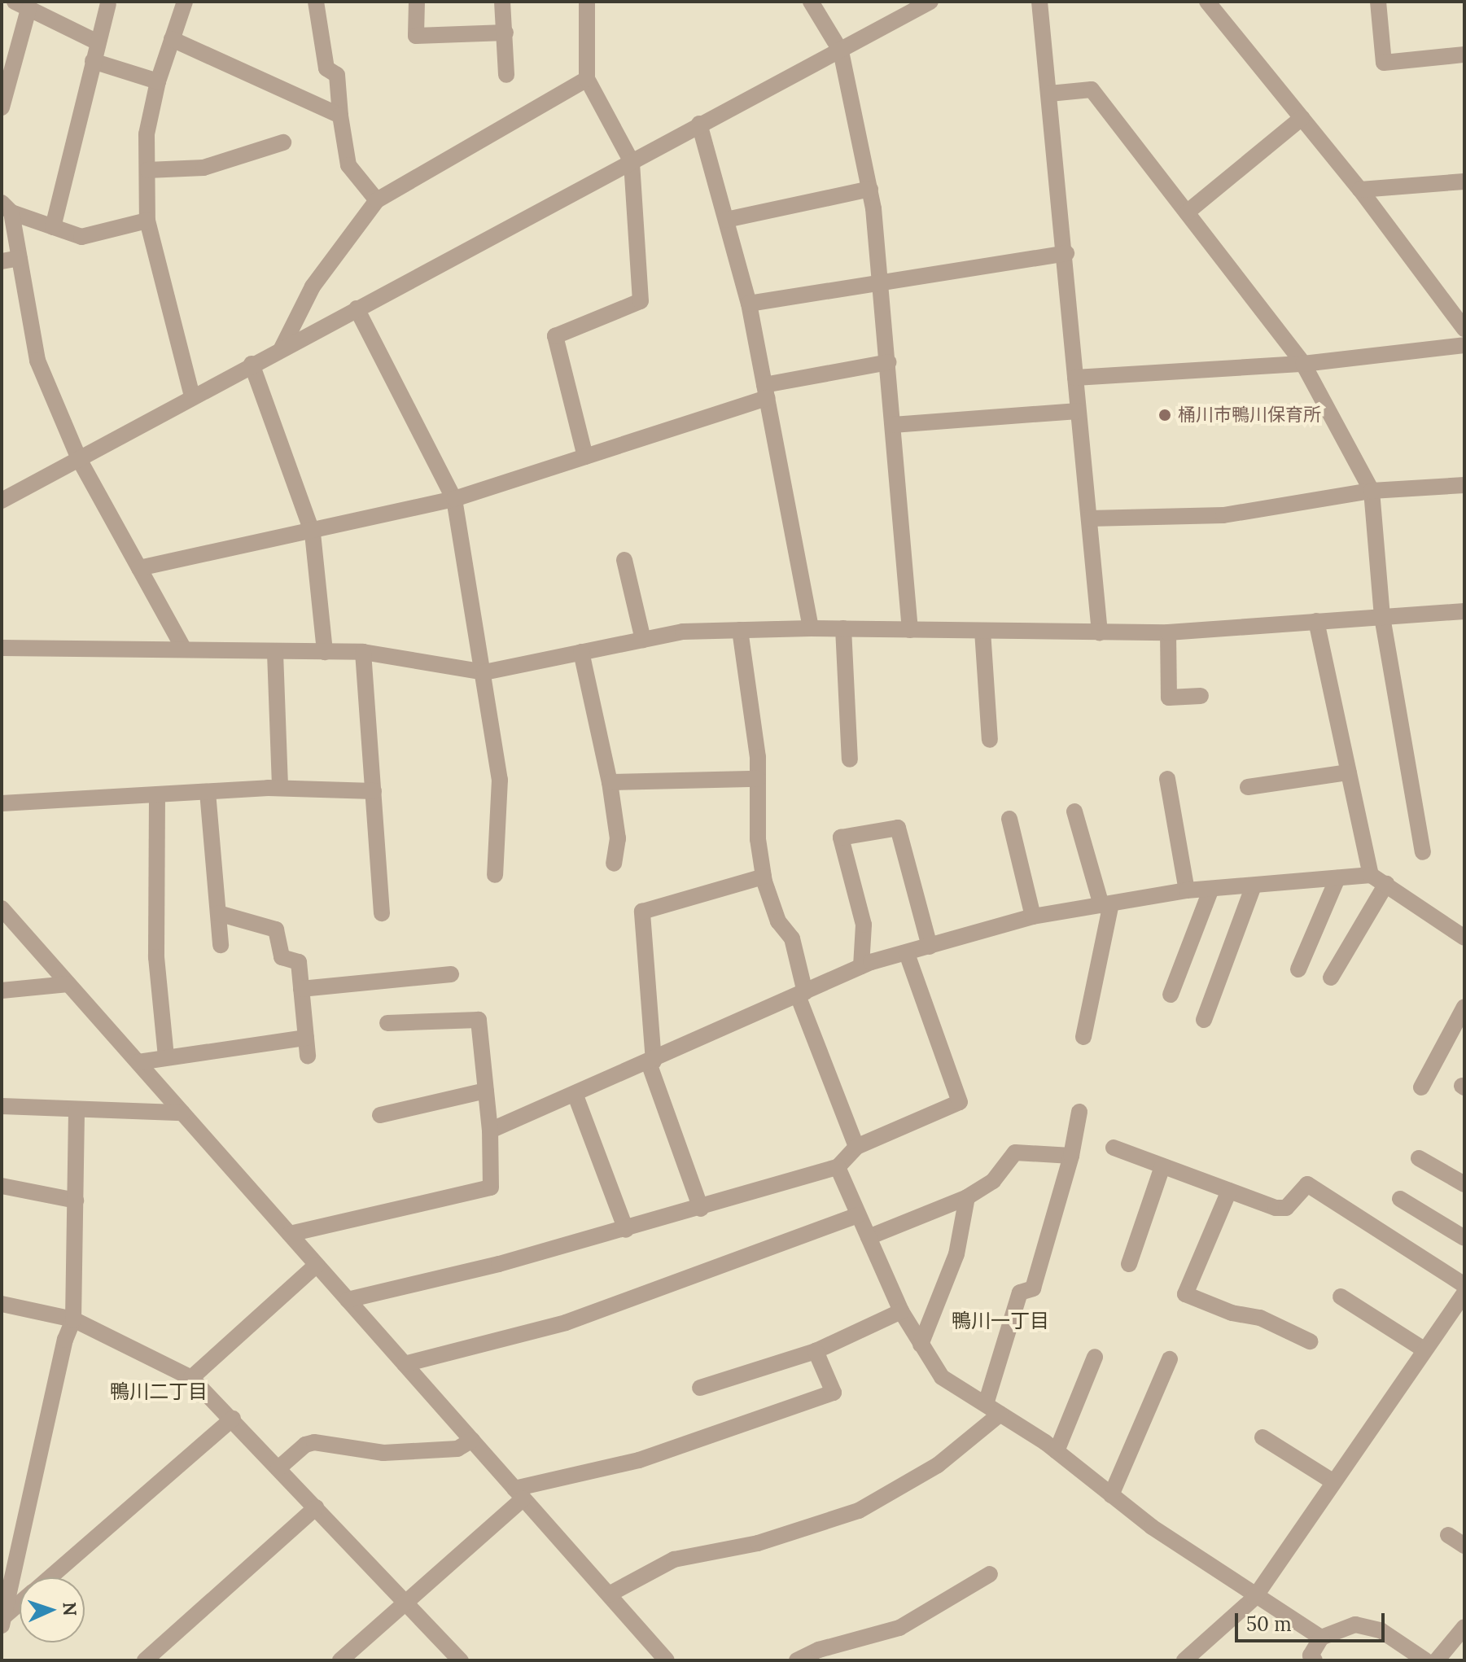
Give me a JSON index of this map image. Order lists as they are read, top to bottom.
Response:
{
  "districts": ["鴨川一丁目", "鴨川二丁目"],
  "places": ["桶川市鴨川保育所"],
  "scale_bar": "50 m",
  "north": "right"
}
